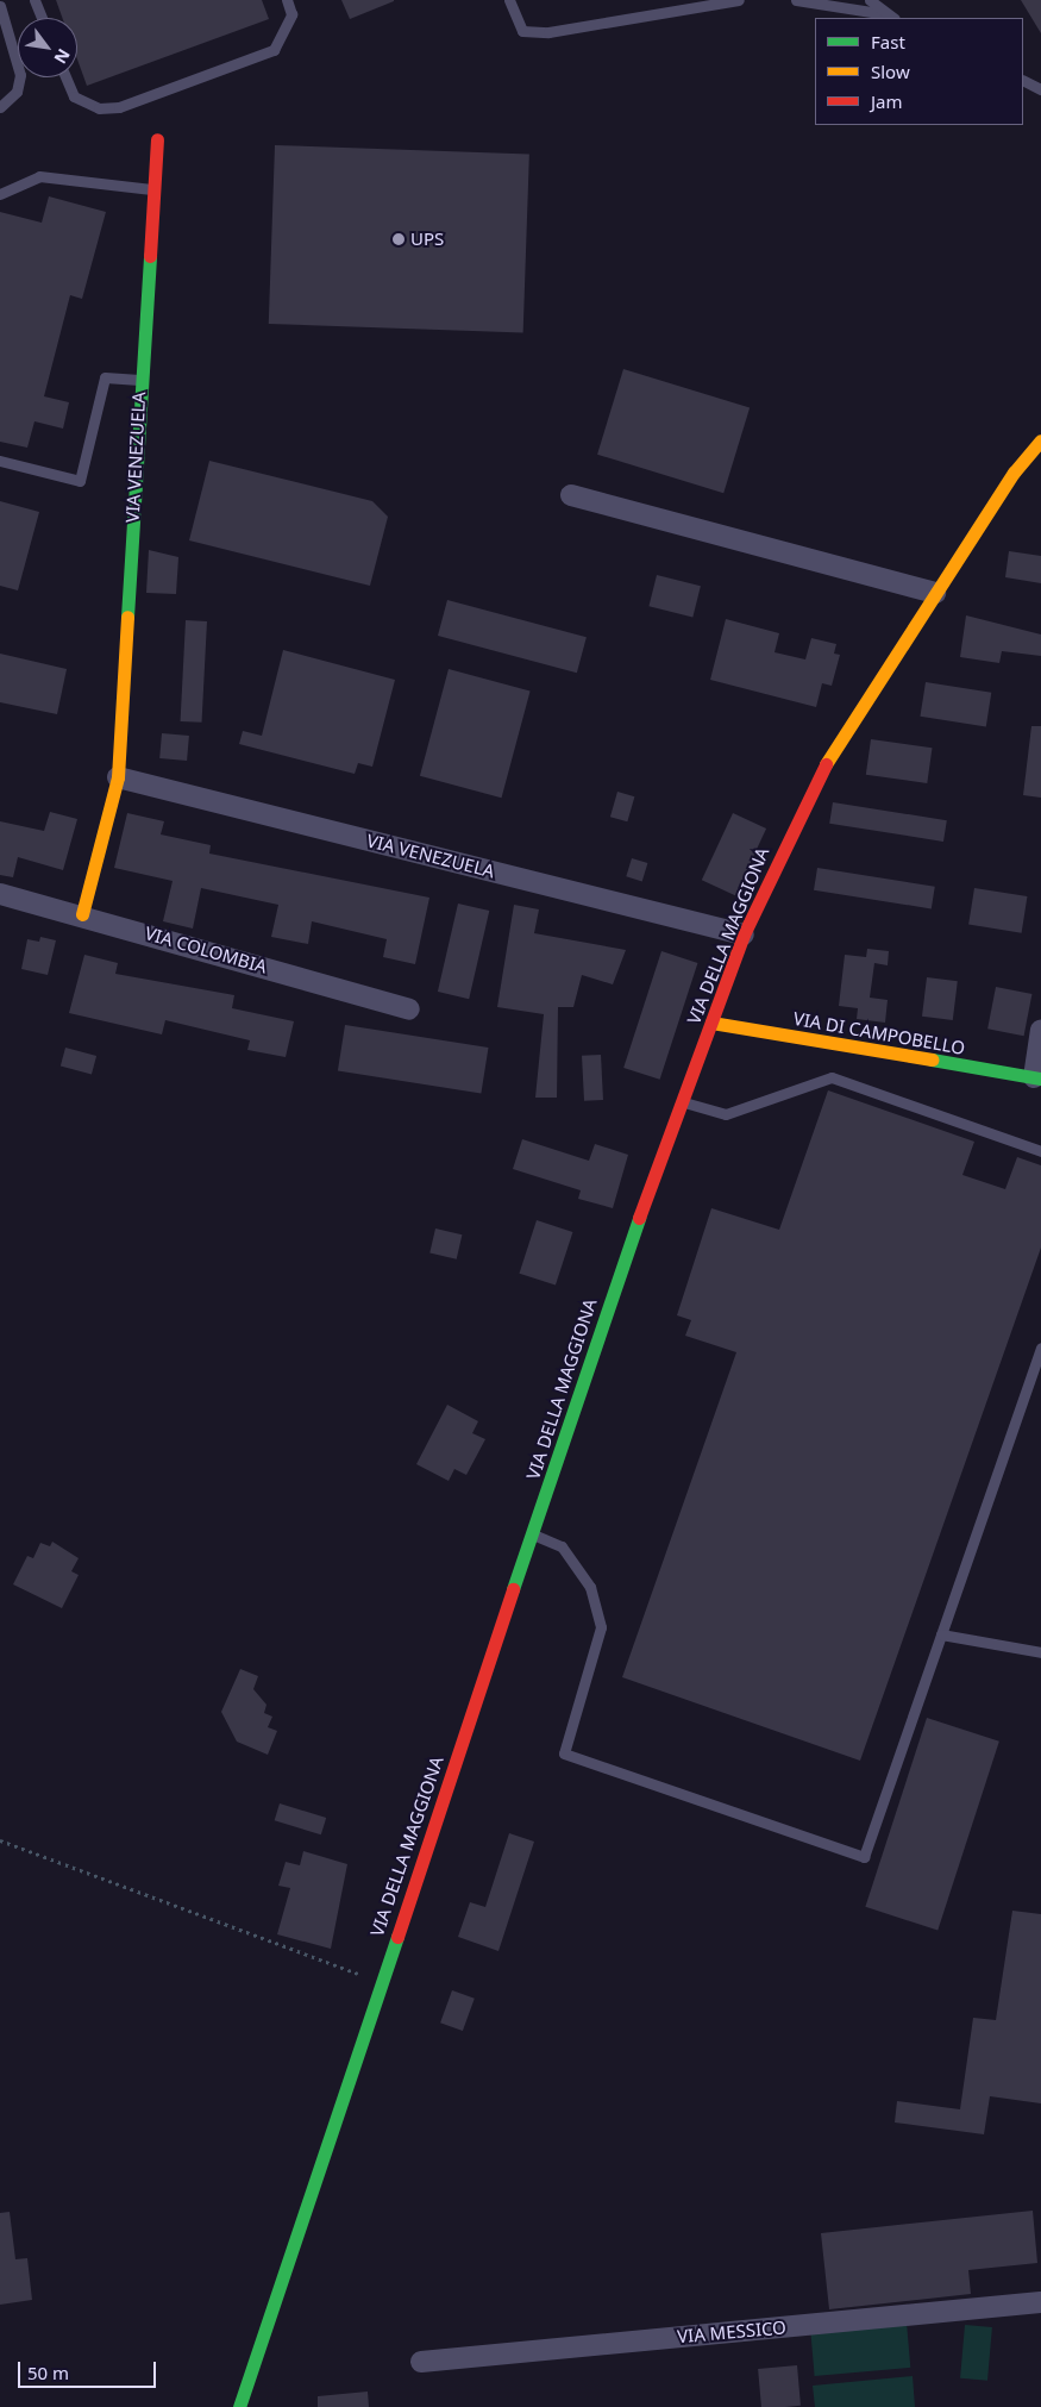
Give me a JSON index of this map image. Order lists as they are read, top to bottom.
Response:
{
  "streets": {
    "street": [
      "VIA VENEZUELA",
      "VIA DELLA MAGGIONA",
      "VIA COLOMBIA",
      "VIA DI CAMPOBELLO",
      "VIA MESSICO"
    ]
  },
  "crossings": [
    ["VIA VENEZUELA", "VIA DELLA MAGGIONA"],
    ["VIA VENEZUELA", "VIA COLOMBIA"],
    ["VIA DELLA MAGGIONA", "VIA DI CAMPOBELLO"]
  ],
  "places": ["UPS"],
  "legend": ["Fast", "Slow", "Jam"],
  "scale_bar": "50 m",
  "north": "bottom right"
}
